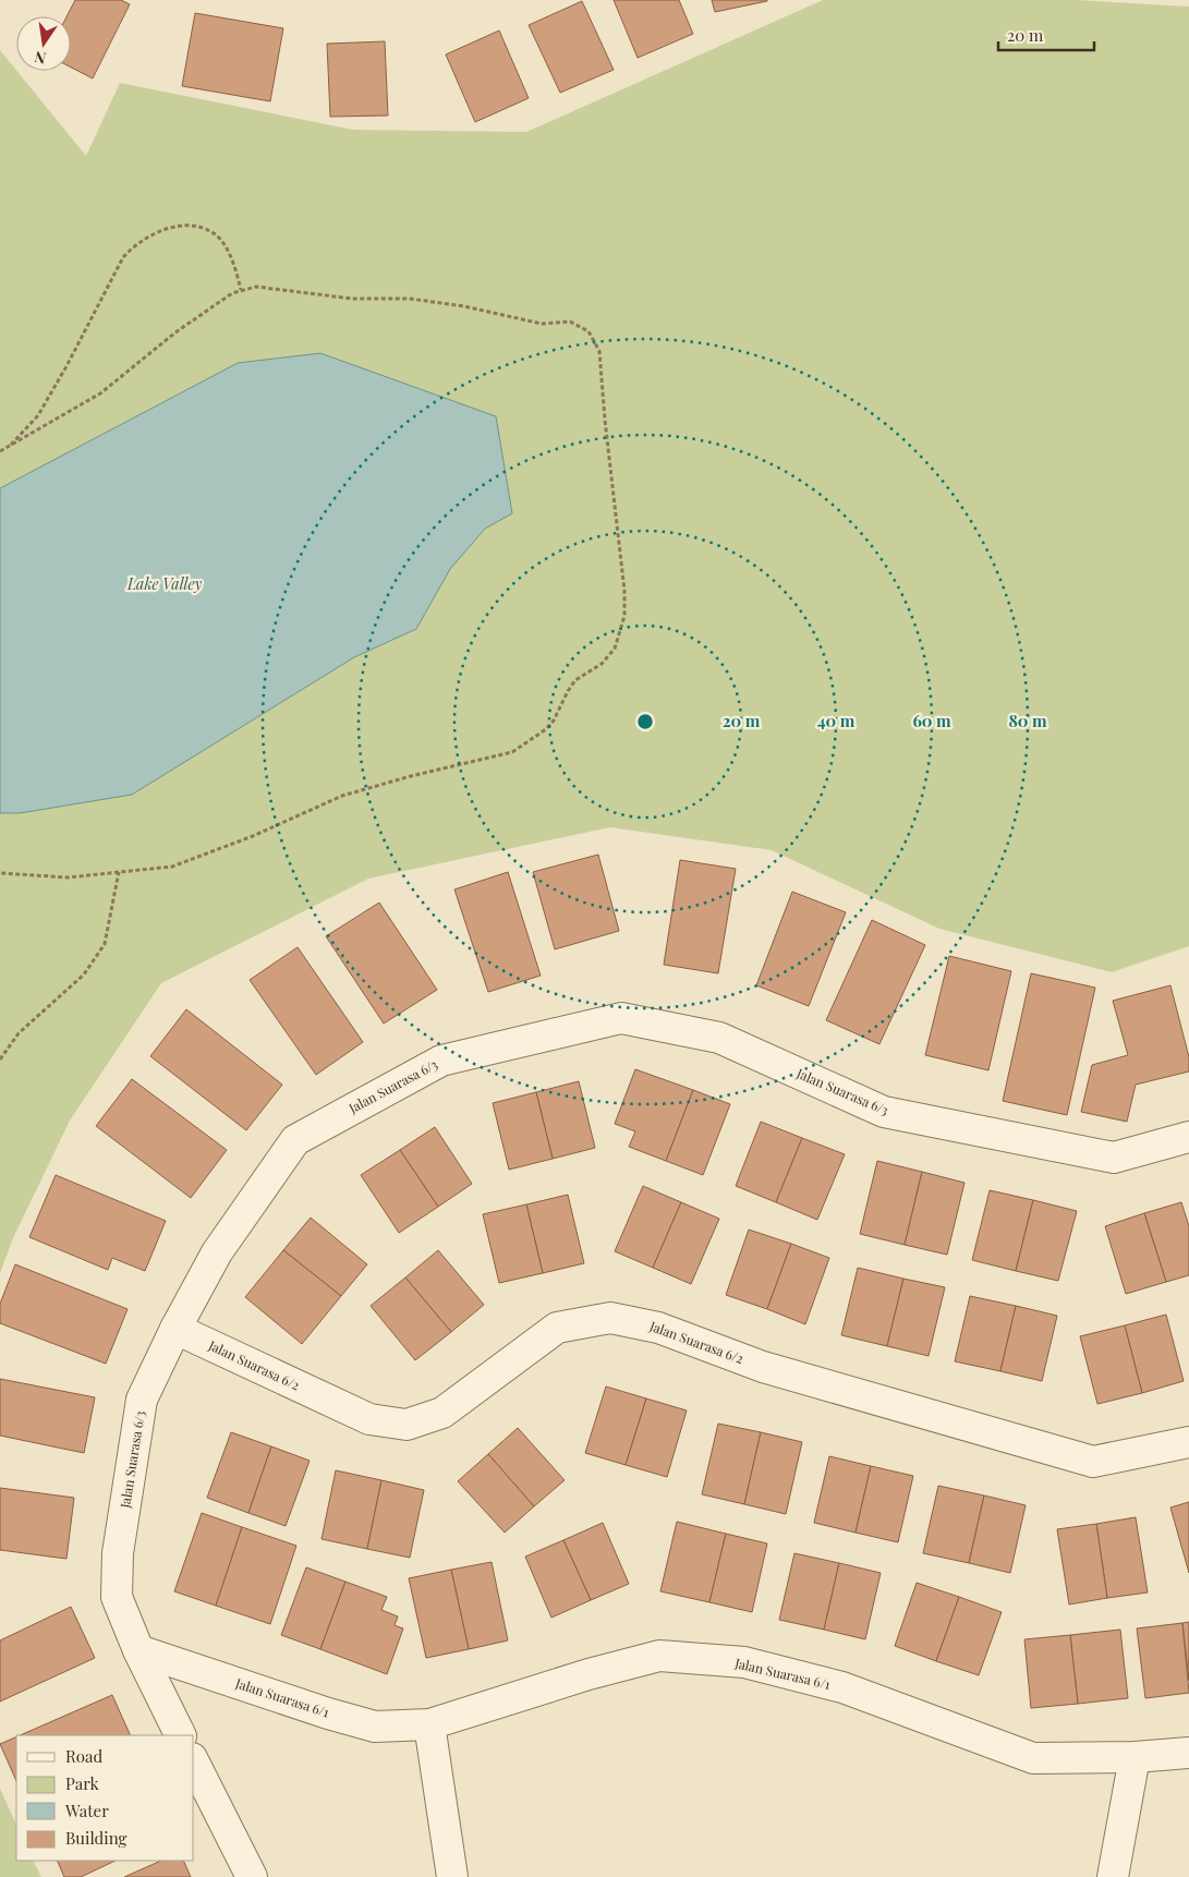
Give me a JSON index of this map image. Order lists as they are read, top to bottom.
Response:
{
  "streets": {
    "street": ["Jalan Suarasa 6/3", "Jalan Suarasa 6/2", "Jalan Suarasa 6/1"]
  },
  "crossings": [
    ["Jalan Suarasa 6/3", "Jalan Suarasa 6/2"],
    ["Jalan Suarasa 6/3", "Jalan Suarasa 6/1"]
  ],
  "water": ["Lake Valley"],
  "legend": [
    "Road",
    "Park",
    "Water",
    "Building"
  ],
  "scale_bar": "20 m",
  "north": "bottom",
  "rings": [
    "20 m",
    "40 m",
    "60 m",
    "80 m"
  ]
}
